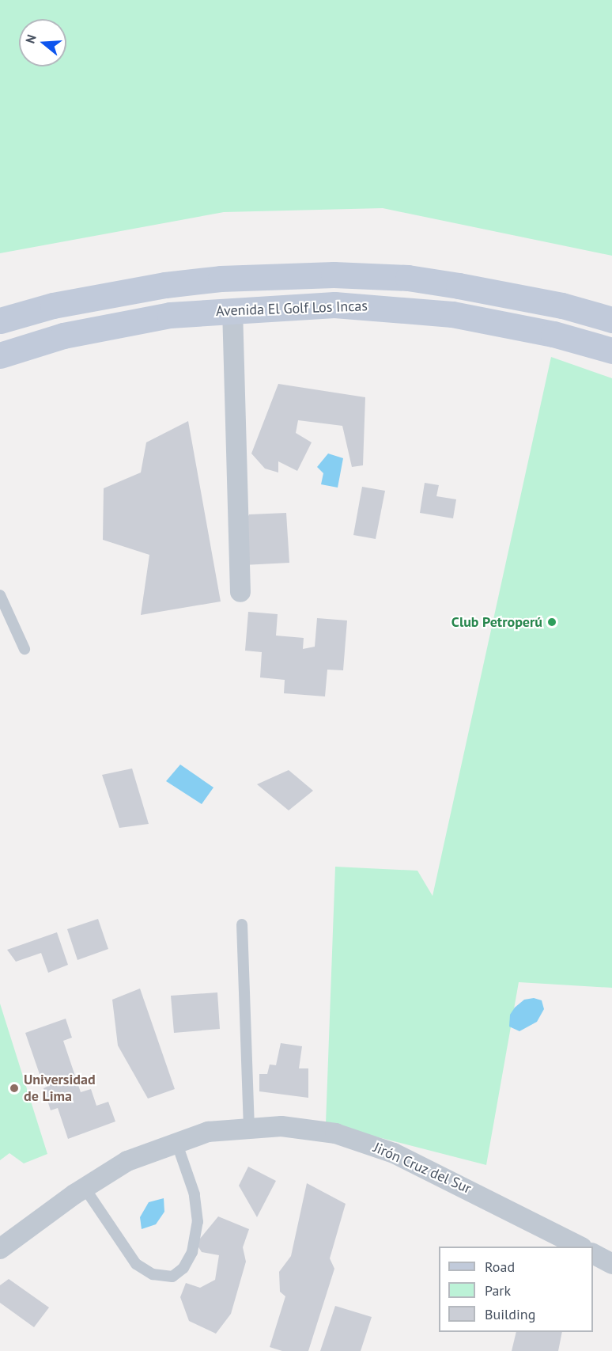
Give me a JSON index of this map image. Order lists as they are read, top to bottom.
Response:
{
  "streets": {
    "street": ["Avenida El Golf Los Incas", "Jirón Cruz del Sur"]
  },
  "places": ["Club Petroperú", "Universidad de Lima"],
  "legend": ["Road", "Park", "Building"],
  "north": "left"
}
